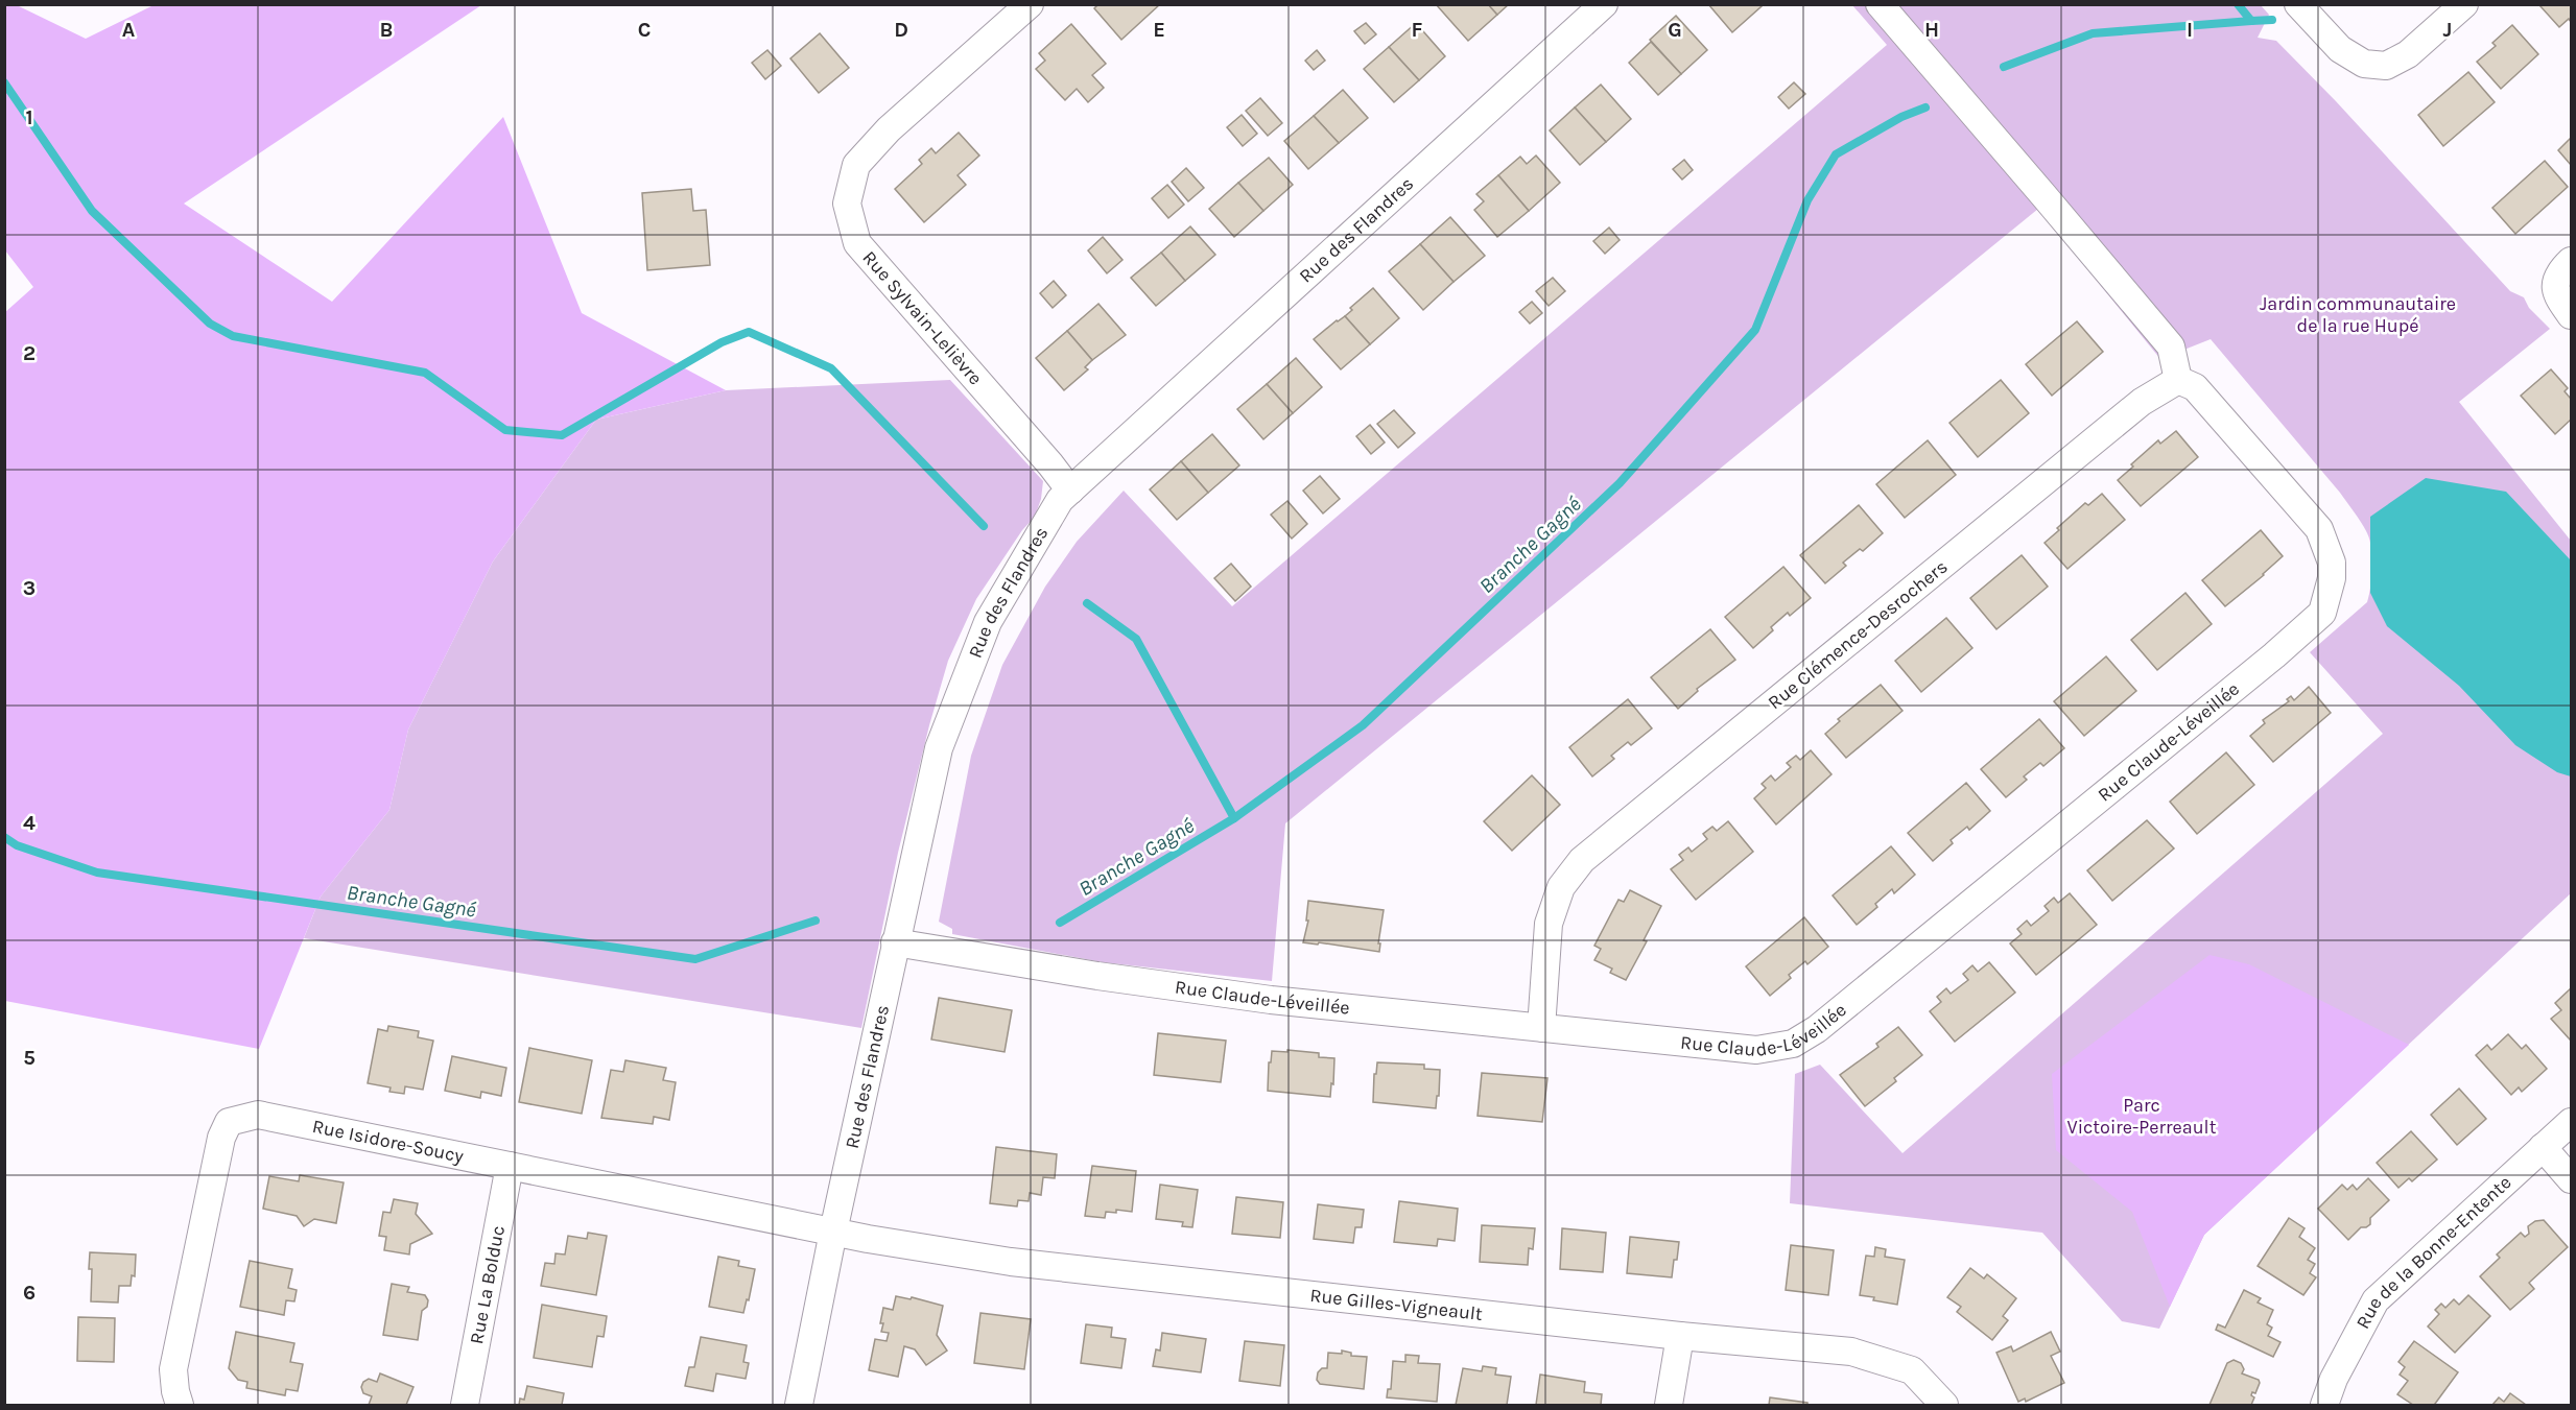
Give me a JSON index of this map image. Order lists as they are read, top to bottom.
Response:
{
  "streets": {
    "street": [
      "Rue des Flandres",
      "Rue Sylvain-Lelièvre",
      "Rue Clémence-Desrochers",
      "Rue Claude-Léveillée",
      "Rue Isidore-Soucy",
      "Rue de la Bonne-Entente",
      "Rue La Bolduc",
      "Rue Gilles-Vigneault"
    ]
  },
  "crossings": [
    ["Rue des Flandres", "Rue Sylvain-Lelièvre"],
    ["Rue des Flandres", "Rue Claude-Léveillée"],
    ["Rue des Flandres", "Rue Isidore-Soucy"],
    ["Rue des Flandres", "Rue Gilles-Vigneault"],
    ["Rue Clémence-Desrochers", "Rue Claude-Léveillée"],
    ["Rue Isidore-Soucy", "Rue La Bolduc"],
    ["Rue Isidore-Soucy", "Rue Gilles-Vigneault"]
  ],
  "water": ["Branche Gagné"],
  "parks": ["Jardin communautaire de la rue Hupé", "Parc Victoire-Perreault"],
  "grid": {
    "columns": [
      "A",
      "B",
      "C",
      "D",
      "E",
      "F",
      "G",
      "H",
      "I",
      "J"
    ],
    "rows": [
      "1",
      "2",
      "3",
      "4",
      "5",
      "6"
    ]
  }
}
